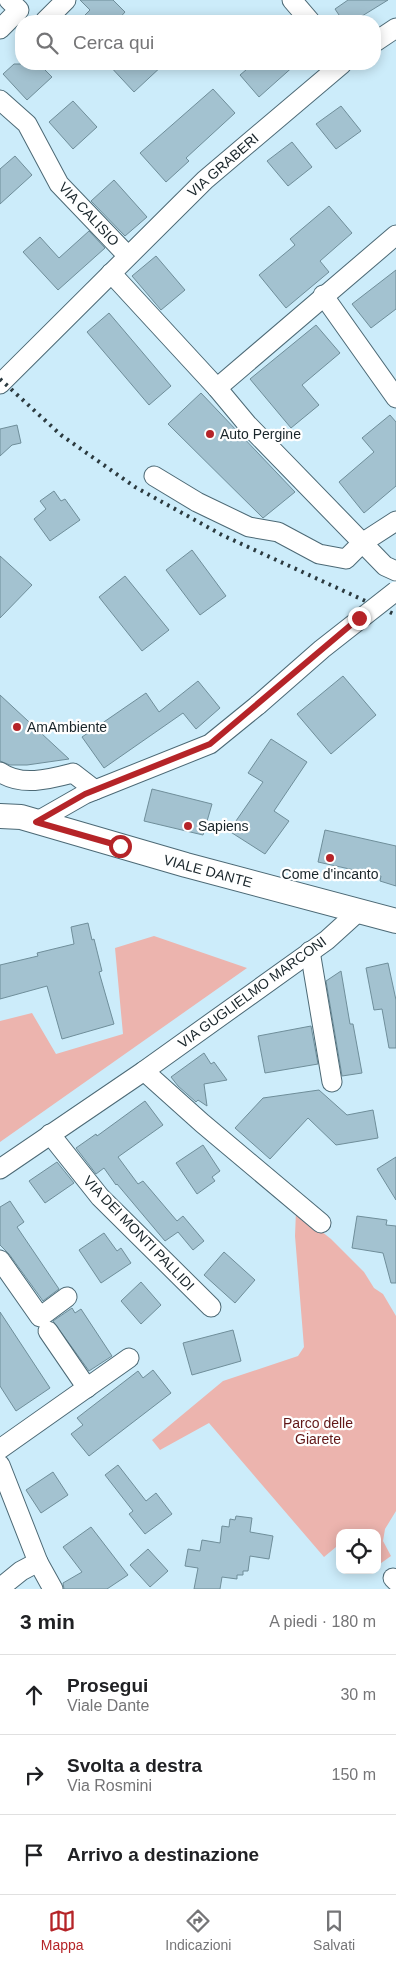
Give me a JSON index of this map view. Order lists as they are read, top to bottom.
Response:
{
  "streets": {
    "main road": ["VIALE DANTE"],
    "street": [
      "VIA GRABERI",
      "VIA CALISIO",
      "VIA GUGLIELMO MARCONI",
      "VIA DEI MONTI PALLIDI"
    ]
  },
  "crossings": [
    ["VIA GRABERI", "VIA CALISIO"],
    ["VIALE DANTE", "VIA GUGLIELMO MARCONI"],
    ["VIA GUGLIELMO MARCONI", "VIA DEI MONTI PALLIDI"]
  ],
  "parks": ["Parco delle Giarete"],
  "places": [
    "Auto Pergine",
    "AmAmbiente",
    "Sapiens",
    "Come d'incanto"
  ],
  "page": {
    "search": "Cerca qui",
    "heading": ["3 min", "A piedi · 180 m"],
    "list": [
      ["Prosegui", "Viale Dante", "30 m"],
      ["Svolta a destra", "Via Rosmini", "150 m"],
      "Arrivo a destinazione"
    ],
    "nav": ["Mappa", "Indicazioni", "Salvati"]
  }
}
